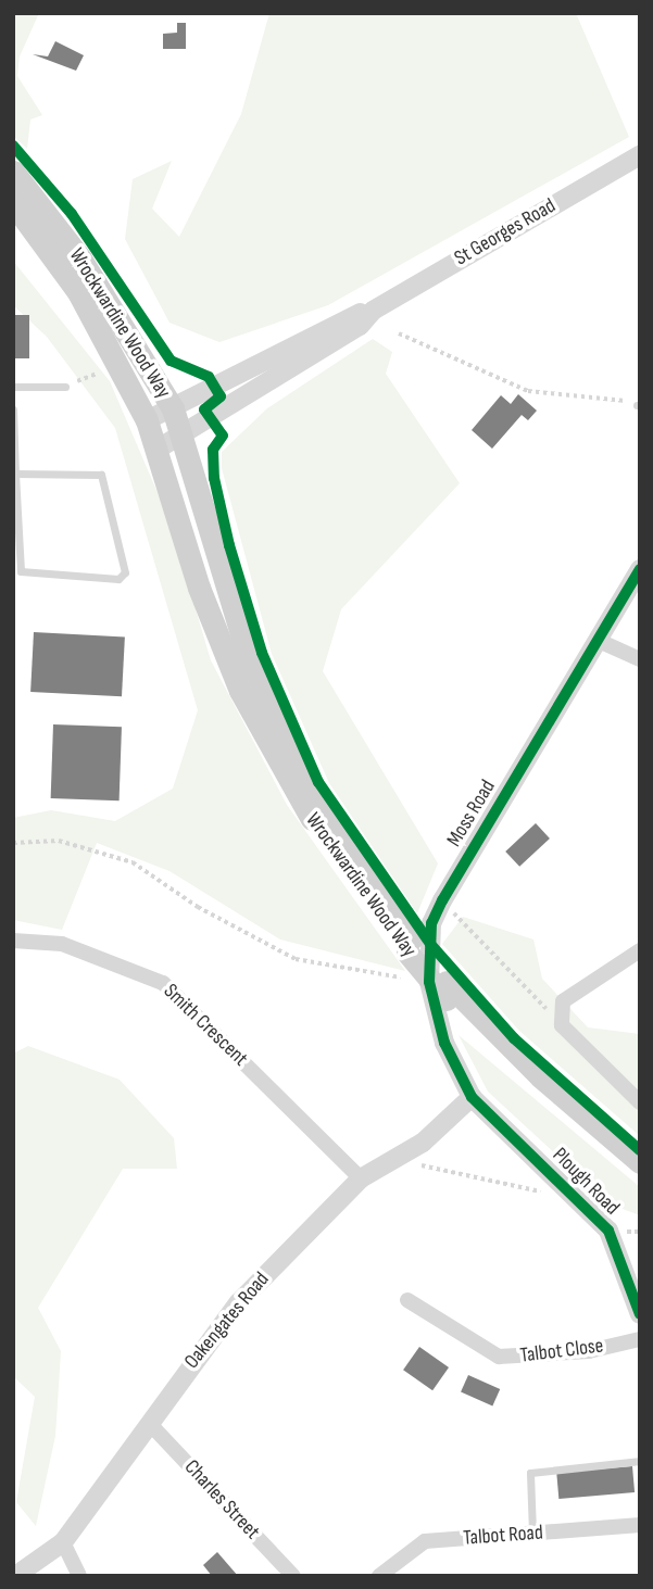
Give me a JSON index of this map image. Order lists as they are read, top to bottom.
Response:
{
  "streets": {
    "main road": ["Wrockwardine Wood Way"],
    "street": [
      "St Georges Road",
      "Moss Road",
      "Smith Crescent",
      "Plough Road",
      "Oakengates Road",
      "Talbot Close",
      "Charles Street",
      "Talbot Road"
    ]
  },
  "crossings": [
    ["St Georges Road", "Wrockwardine Wood Way"],
    ["Wrockwardine Wood Way", "Moss Road"],
    ["Moss Road", "Plough Road"],
    ["Moss Road", "Oakengates Road"],
    ["Smith Crescent", "Oakengates Road"],
    ["Plough Road", "Oakengates Road"],
    ["Oakengates Road", "Charles Street"]
  ]
}
